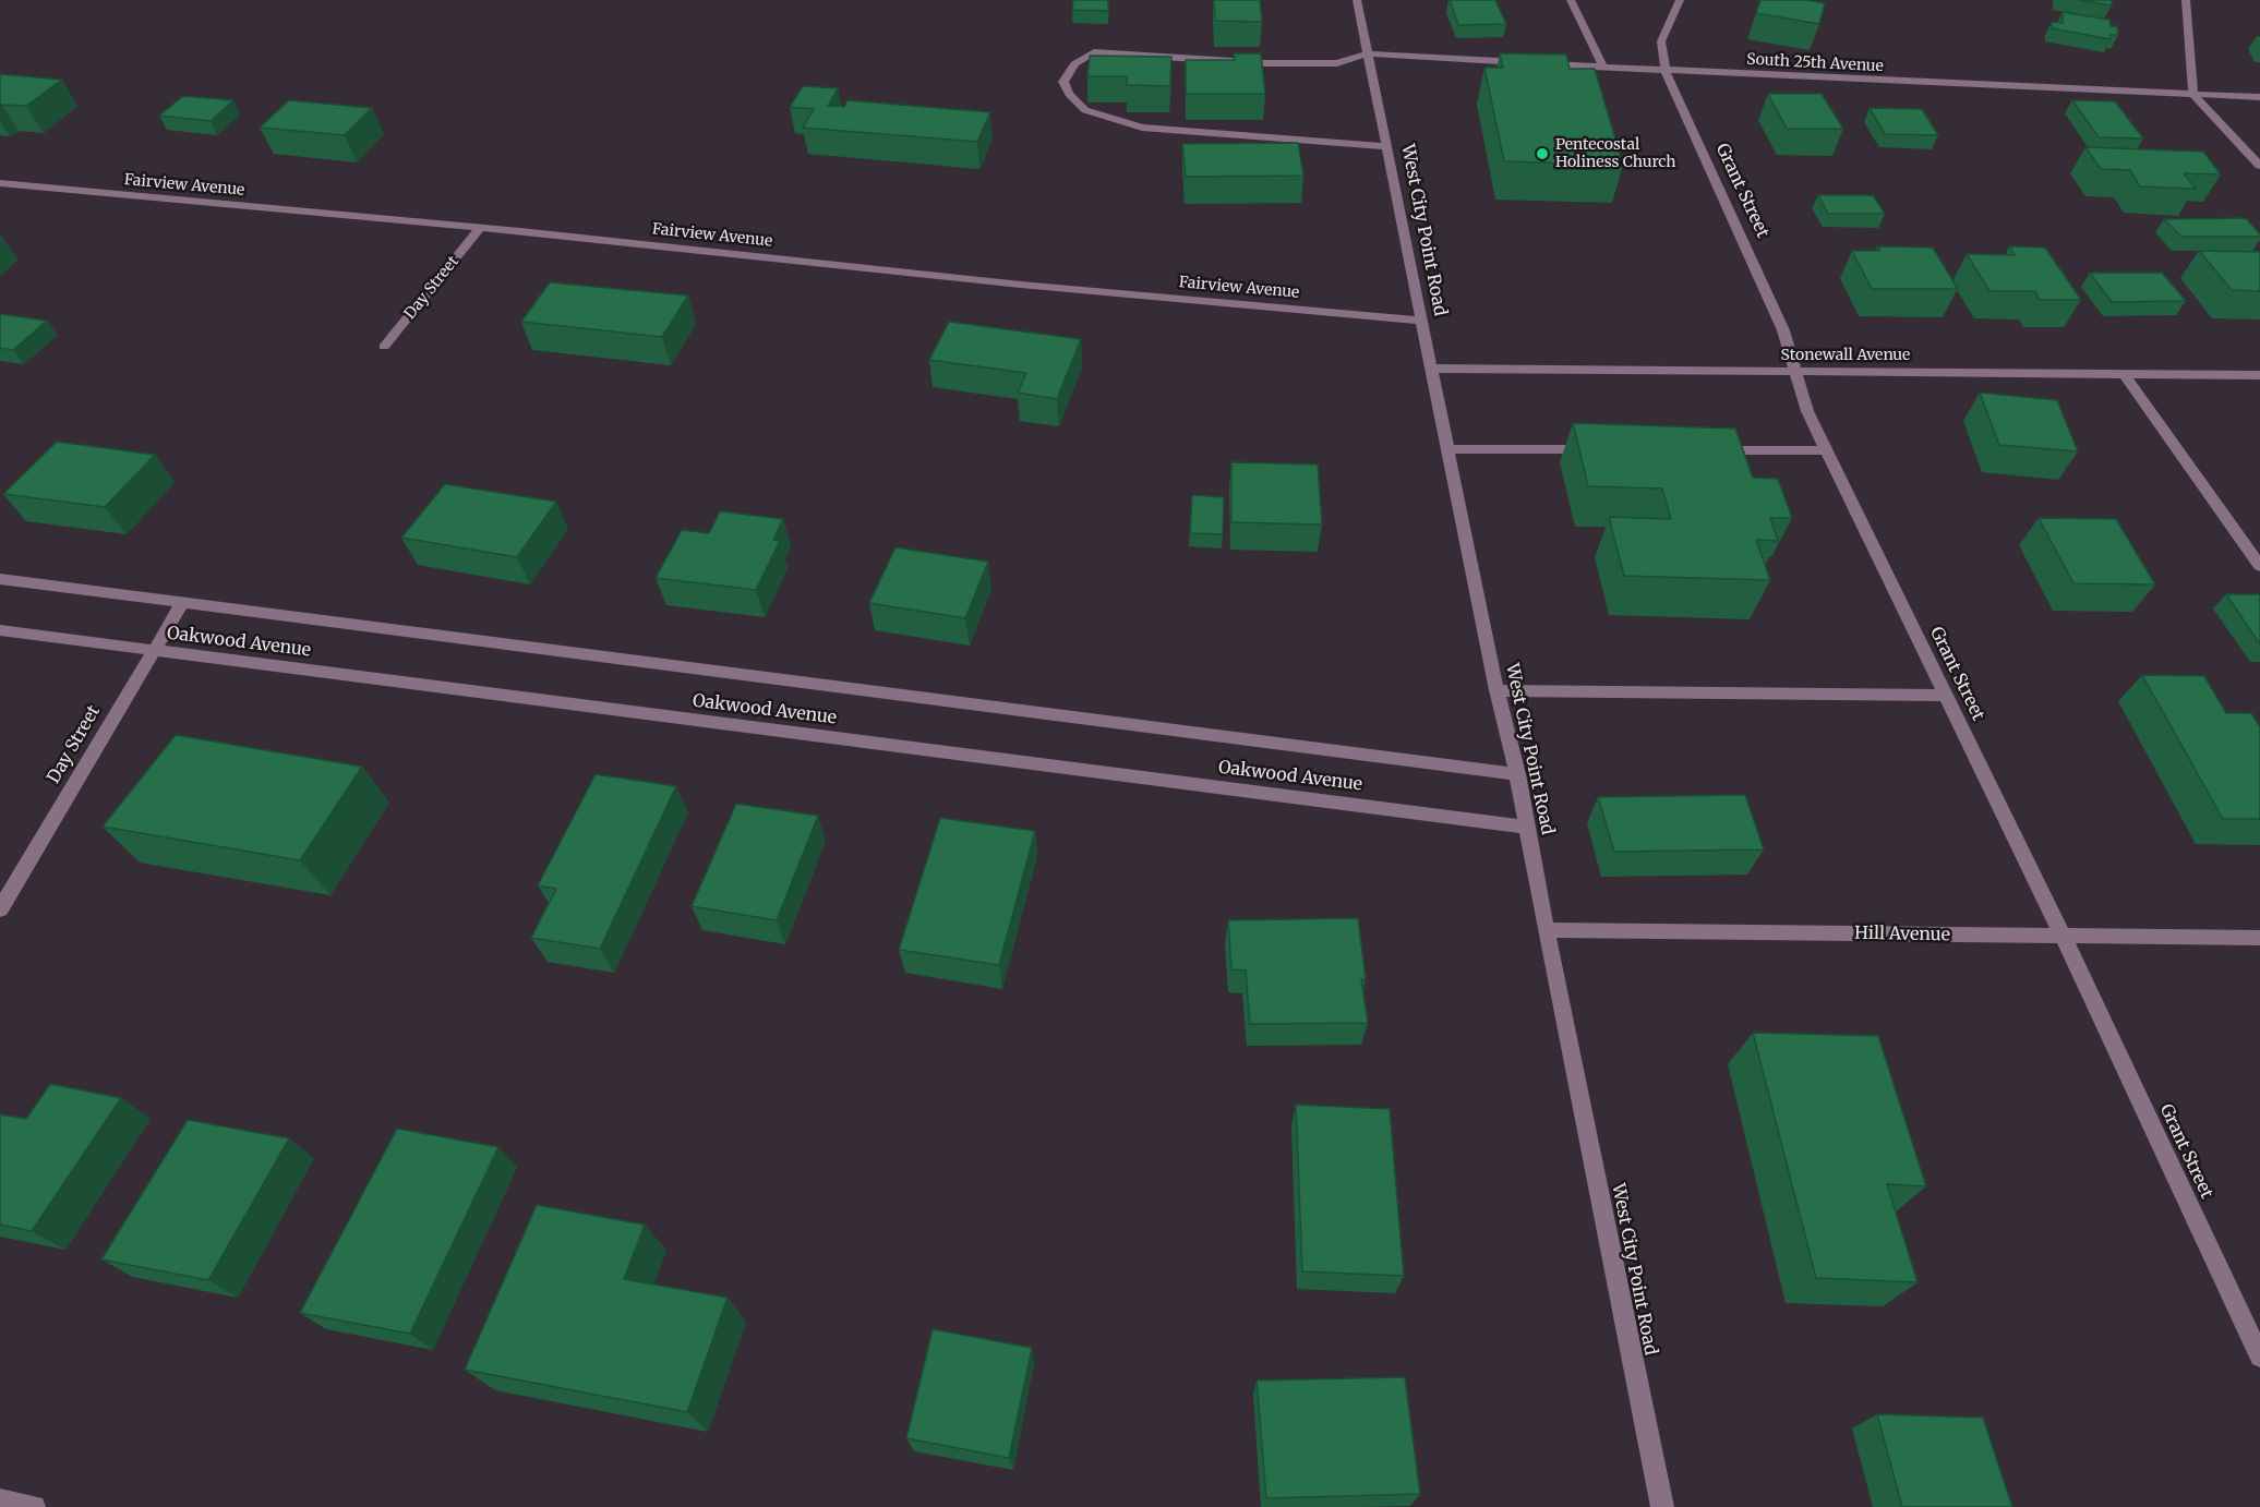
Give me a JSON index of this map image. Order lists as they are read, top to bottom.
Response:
{
  "streets": {
    "street": [
      "South 25th Avenue",
      "Fairview Avenue",
      "Grant Street",
      "West City Point Road",
      "Day Street",
      "Stonewall Avenue",
      "Oakwood Avenue",
      "Hill Avenue"
    ]
  },
  "crossings": [
    ["South 25th Avenue", "Grant Street"],
    ["Fairview Avenue", "West City Point Road"],
    ["Fairview Avenue", "Day Street"],
    ["Grant Street", "Stonewall Avenue"],
    ["Grant Street", "Hill Avenue"],
    ["West City Point Road", "Stonewall Avenue"],
    ["West City Point Road", "Oakwood Avenue"],
    ["West City Point Road", "Hill Avenue"],
    ["Day Street", "Oakwood Avenue"]
  ],
  "places": ["Pentecostal Holiness Church"]
}
